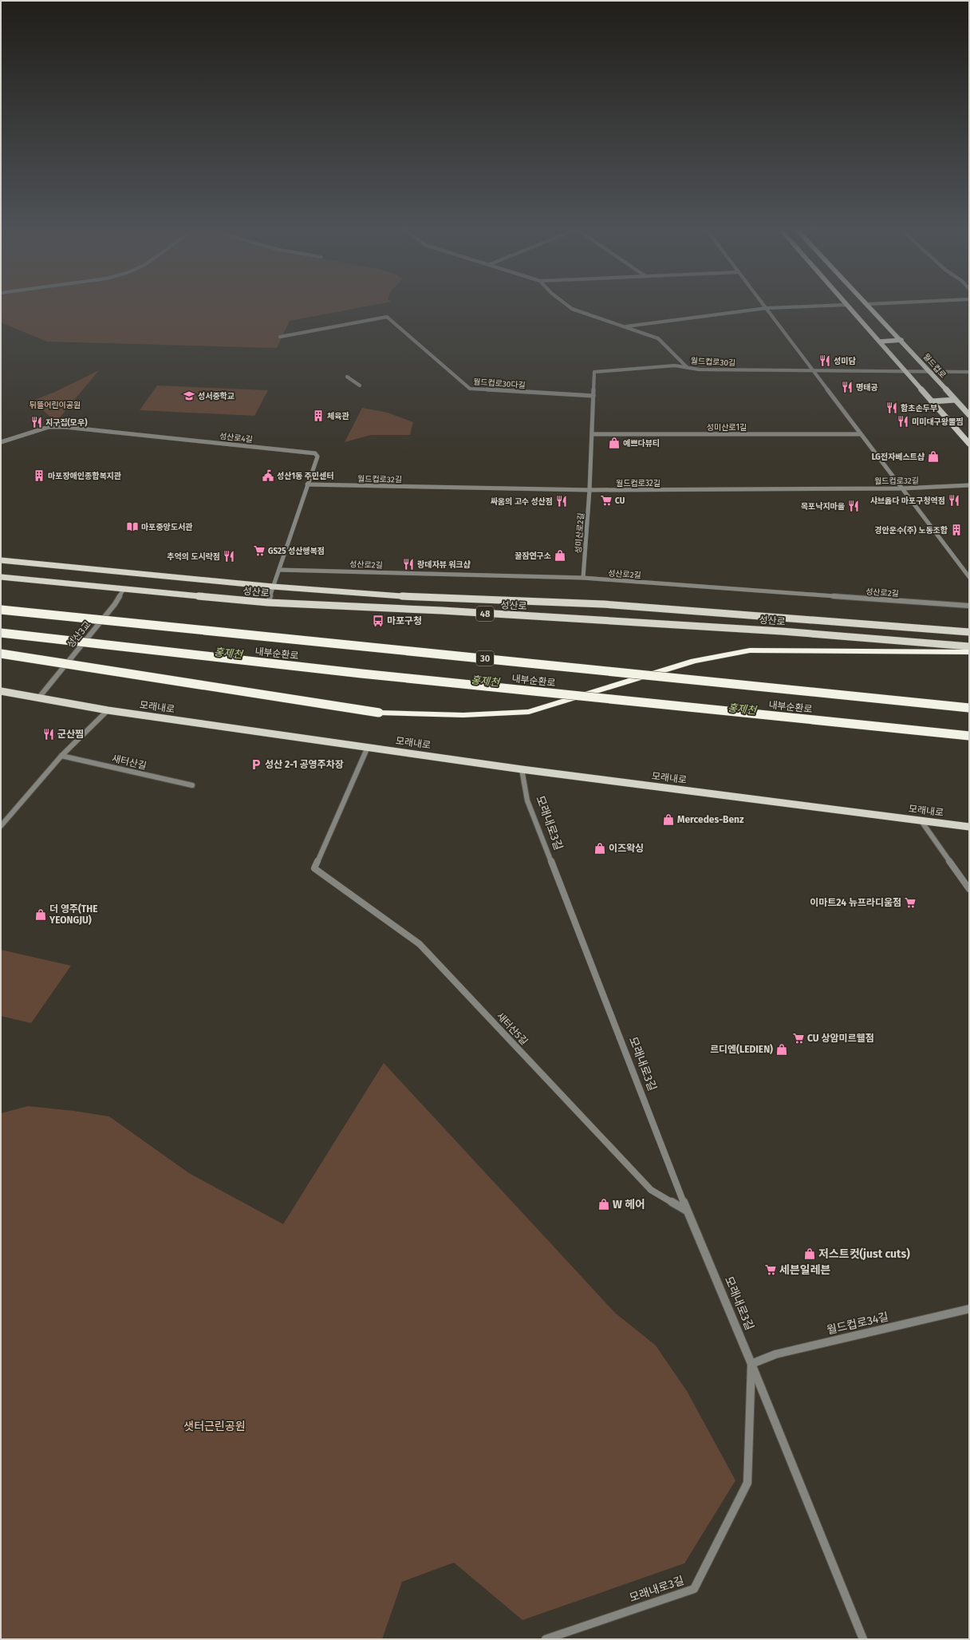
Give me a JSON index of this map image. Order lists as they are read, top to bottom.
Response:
{
  "streets": {
    "highway": ["내부순환로", "30"],
    "main road": [
      "월드컵로",
      "성산로",
      "48",
      "모래내로"
    ],
    "street": [
      "월드컵로30길",
      "월드컵로30다길",
      "성미산로1길",
      "성산로4길",
      "월드컵로32길",
      "성미산로2길",
      "성산로2길",
      "성산3교",
      "새터산길",
      "모래내로3길",
      "새터산5길",
      "월드컵로34길"
    ]
  },
  "crossings": [
    ["월드컵로30길", "월드컵로"],
    ["월드컵로30길", "월드컵로30다길"],
    ["월드컵로30길", "성미산로1길"],
    ["월드컵로30길", "월드컵로32길"],
    ["월드컵로30길", "성미산로2길"],
    ["성산로4길", "월드컵로32길"],
    ["성산로4길", "성산로2길"],
    ["성산로4길", "성산로"],
    ["월드컵로32길", "성미산로2길"],
    ["성미산로2길", "성산로2길"],
    ["성산로", "성산3교"],
    ["성산3교", "모래내로"],
    ["모래내로", "모래내로3길"],
    ["모래내로", "새터산5길"],
    ["모래내로3길", "새터산5길"],
    ["모래내로3길", "월드컵로34길"]
  ],
  "water": ["홍제천"],
  "parks": ["뒤뜰어린이공원", "샛터근린공원"],
  "places": {
    "restaurant": [
      "성미담",
      "명태공",
      "함초손두부",
      "미미대구왕뽈찜",
      "지구집(모우)",
      "샤브옳다 마포구청역점",
      "싸움의 고수 성산점",
      "목포낙지마을",
      "추억의 도시락점",
      "랑데자뷰 워크샵",
      "군산찜"
    ],
    "school or university": ["성서중학교"],
    "building": ["체육관", "마포장애인종합복지관", "경안운수(주) 노동조합"],
    "shop": [
      "예쁘다뷰티",
      "LG전자베스트샵",
      "꿀잠연구소",
      "Mercedes-Benz",
      "이즈왁싱",
      "더 영주(THE YEONGJU)",
      "르디엔(LEDIEN)",
      "W 헤어",
      "저스트컷(just cuts)"
    ],
    "public building": ["성산1동 주민센터"],
    "supermarket": [
      "CU",
      "GS25 성산행복점",
      "이마트24 뉴프라디움점",
      "CU 상암미르웰점",
      "세븐일레븐"
    ],
    "library": ["마포중앙도서관"],
    "bus stop": ["마포구청"],
    "parking": ["성산 2-1 공영주차장"]
  }
}
